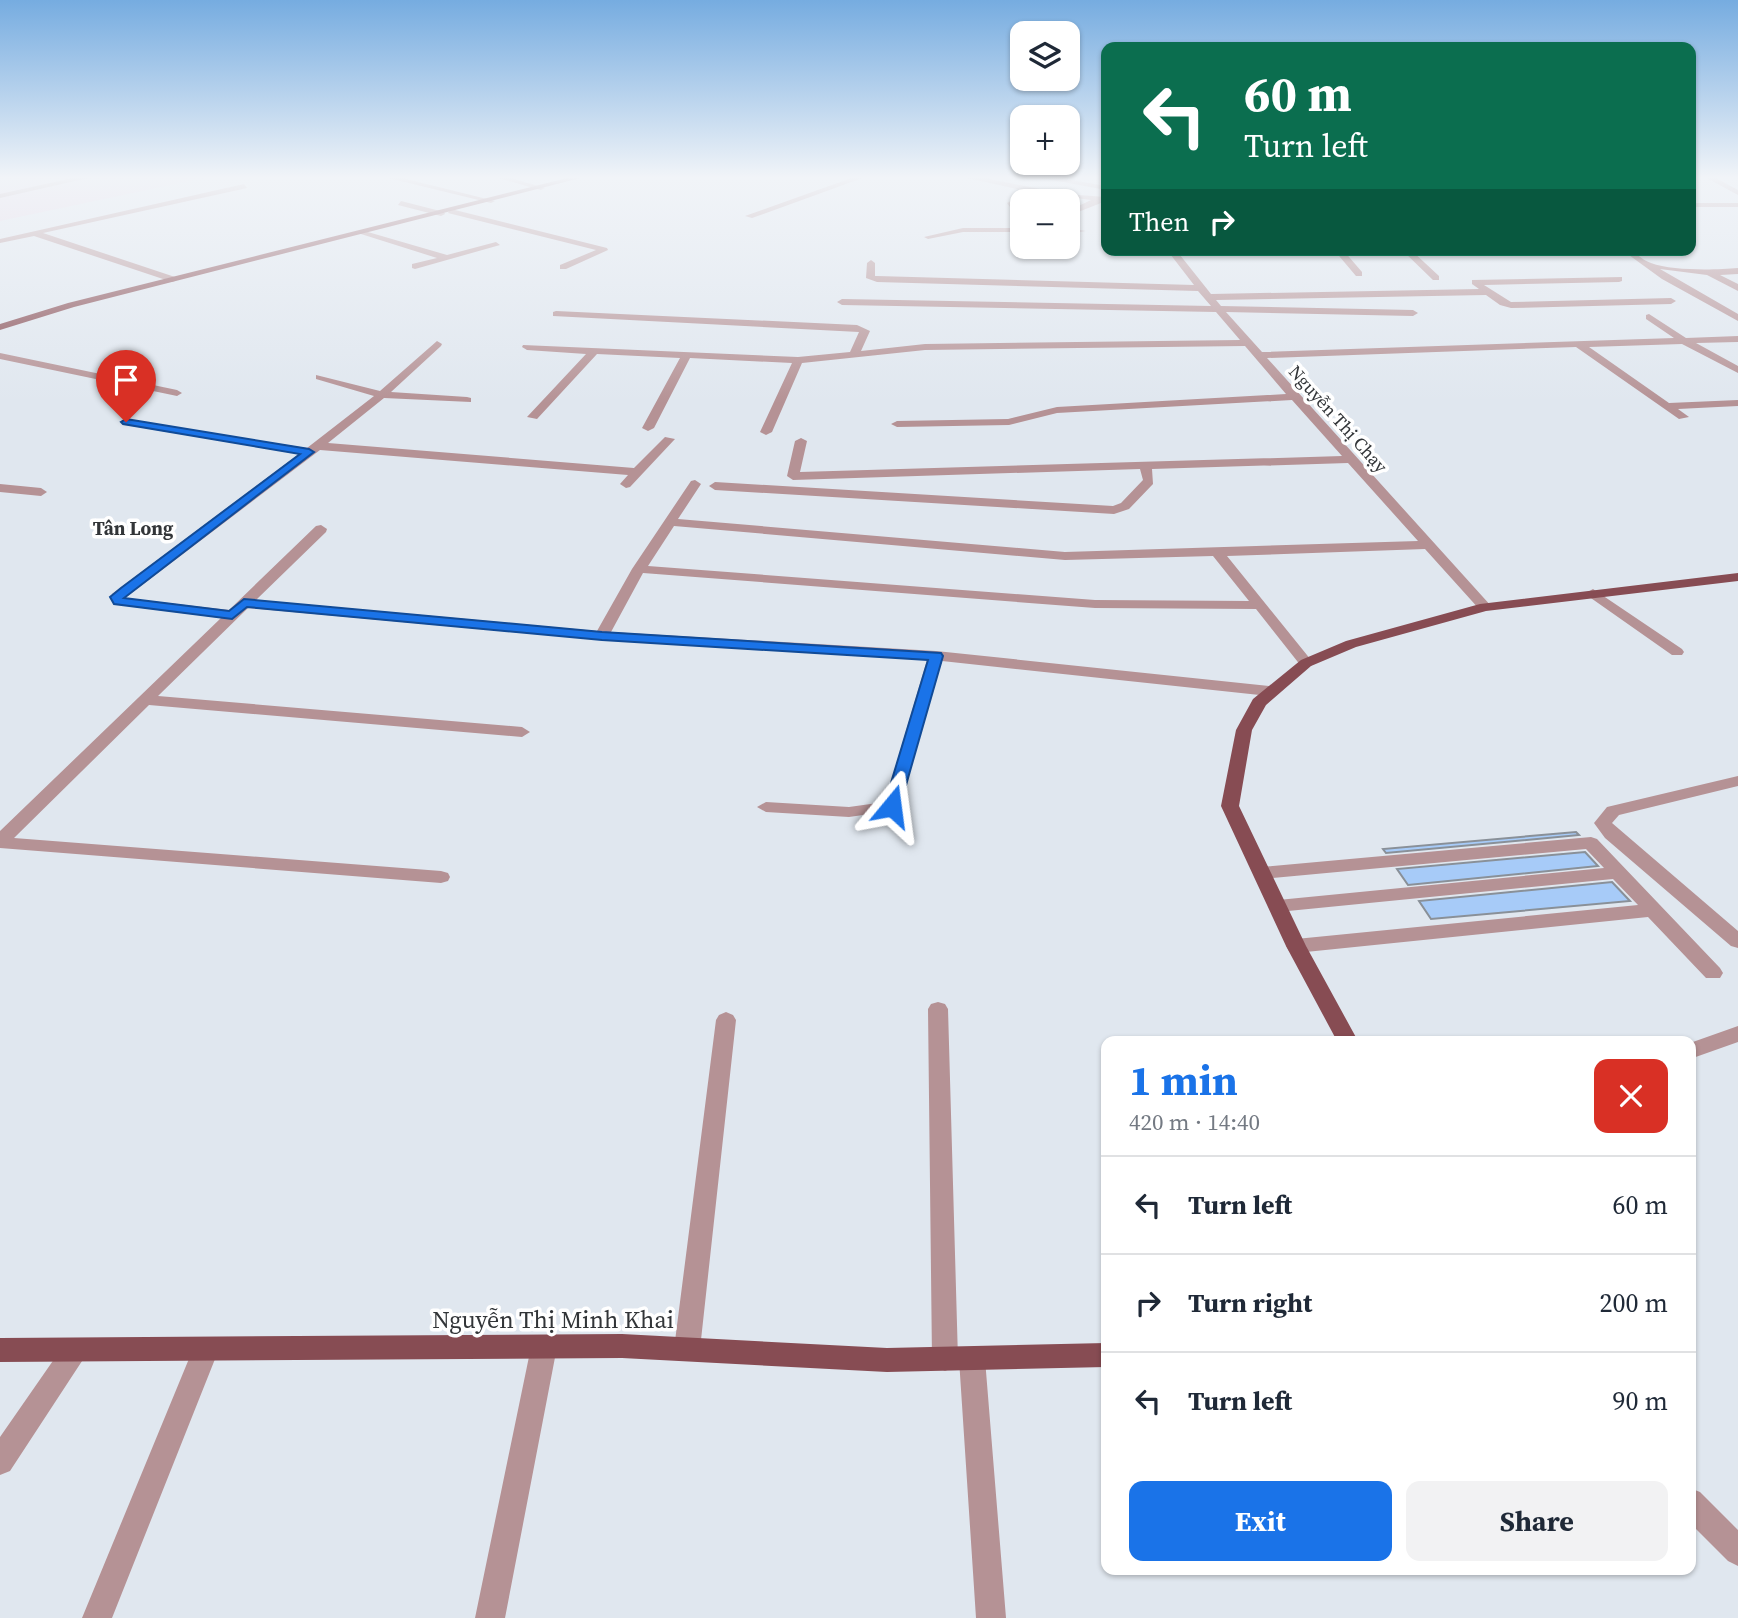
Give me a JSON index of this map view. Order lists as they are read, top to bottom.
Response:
{
  "streets": {
    "main road": ["Nguyễn Thị Minh Khai"],
    "street": ["Nguyễn Thị Chạy"]
  },
  "districts": ["Tân Long"],
  "page": {
    "map_buttons": ["+", "−"],
    "turn": ["60 m", "Turn left"],
    "then": "Then",
    "heading": ["1 min", "420 m · 14:40"],
    "list": [
      {
        "name": "Turn left",
        "value": "60 m"
      },
      {
        "name": "Turn right",
        "value": "200 m"
      },
      {
        "name": "Turn left",
        "value": "90 m"
      }
    ],
    "buttons": ["Exit", "Share"]
  }
}
